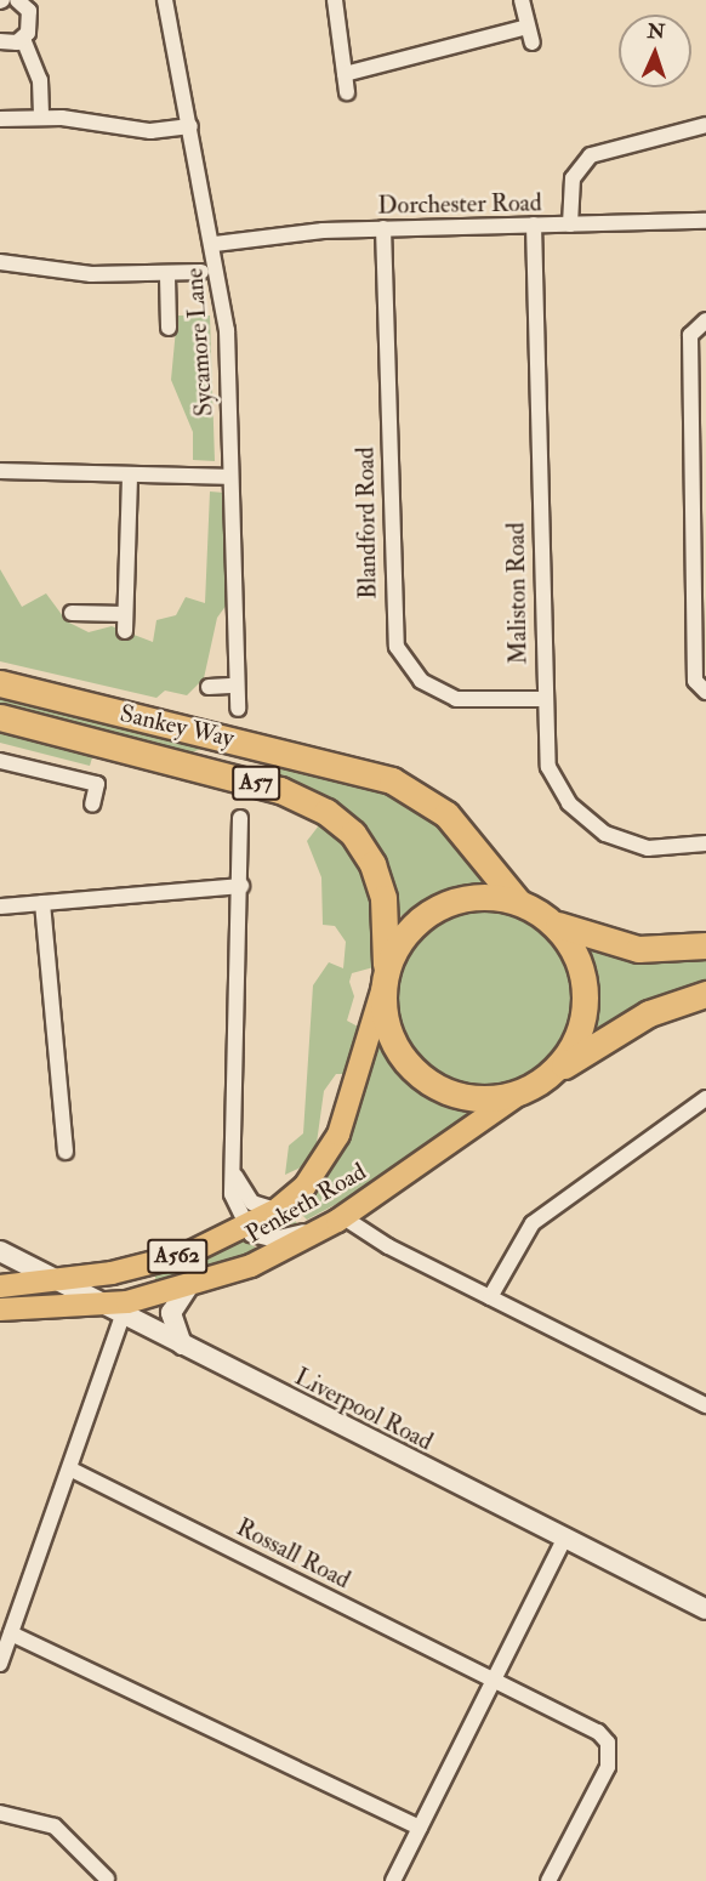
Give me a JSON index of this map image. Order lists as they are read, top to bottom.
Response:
{
  "streets": {
    "highway": ["Sankey Way", "A57"],
    "main road": ["Penketh Road", "A562"],
    "street": [
      "Dorchester Road",
      "Sycamore Lane",
      "Blandford Road",
      "Maliston Road",
      "Liverpool Road",
      "Rossall Road"
    ]
  },
  "crossings": [
    ["Dorchester Road", "Sycamore Lane"],
    ["Dorchester Road", "Blandford Road"],
    ["Dorchester Road", "Maliston Road"],
    ["Blandford Road", "Maliston Road"],
    ["Sankey Way", "A57"],
    ["Sankey Way", "Penketh Road"],
    ["A57", "Penketh Road"],
    ["Penketh Road", "Liverpool Road"]
  ],
  "north": "top"
}
